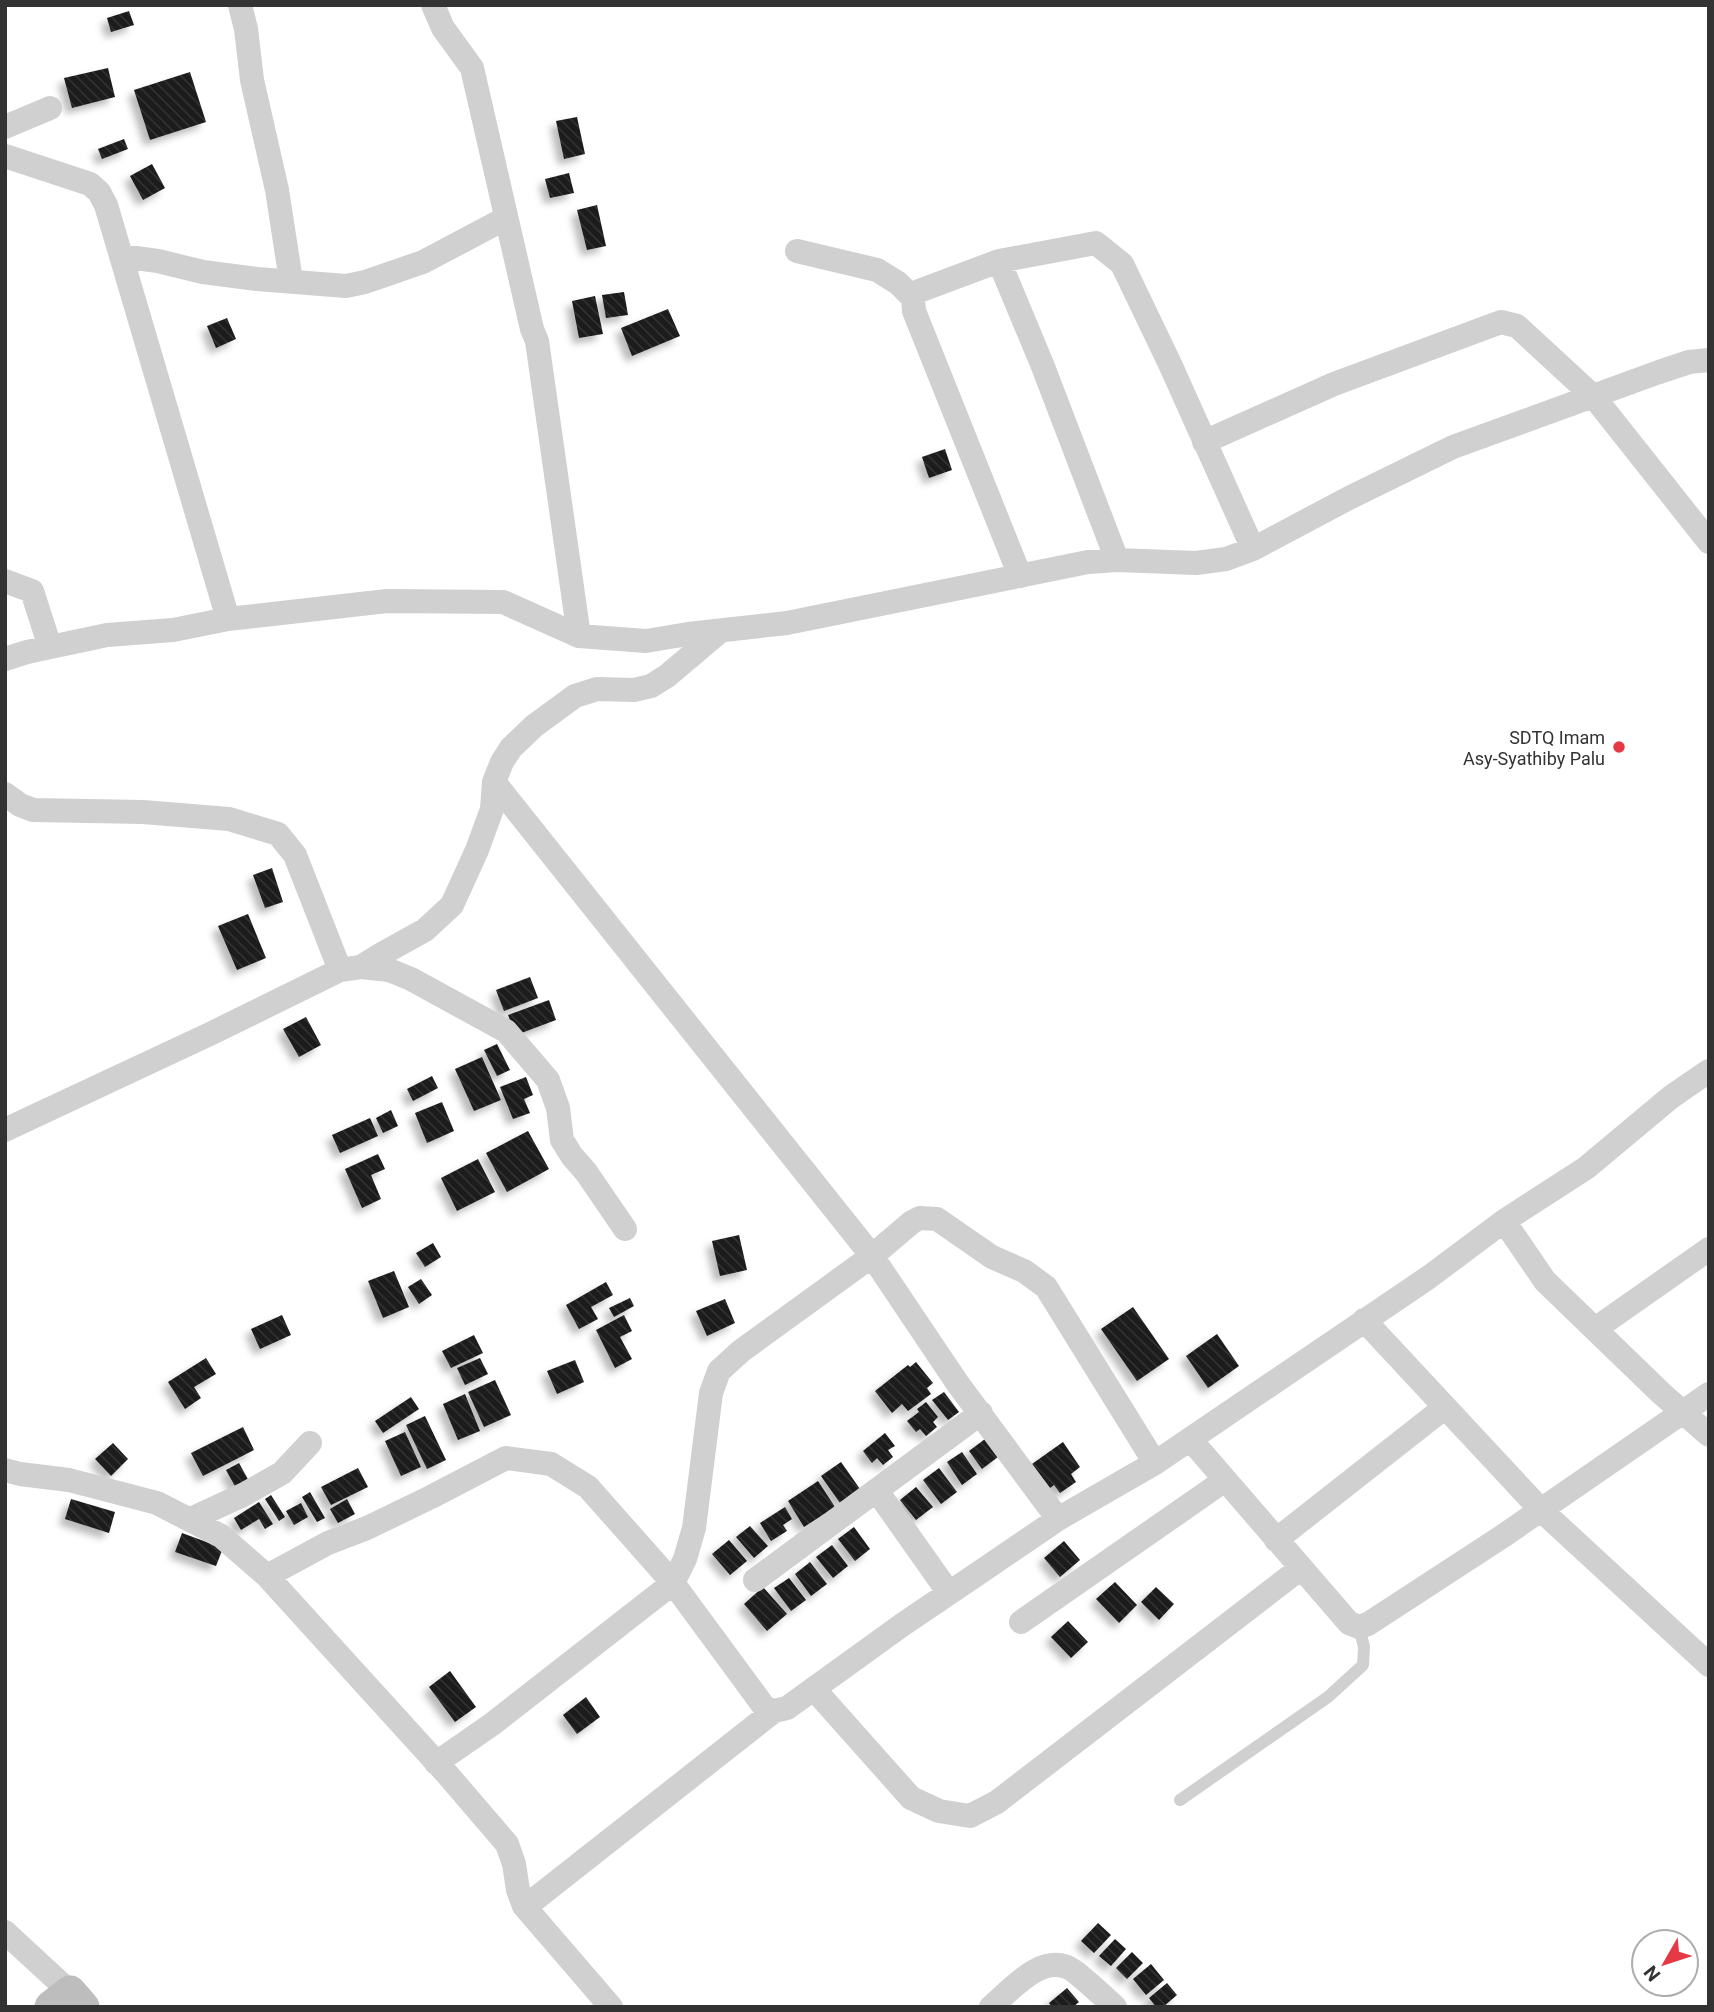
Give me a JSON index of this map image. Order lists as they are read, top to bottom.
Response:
{
  "places": ["SDTQ Imam Asy-Syathiby Palu"],
  "north": "bottom left"
}
